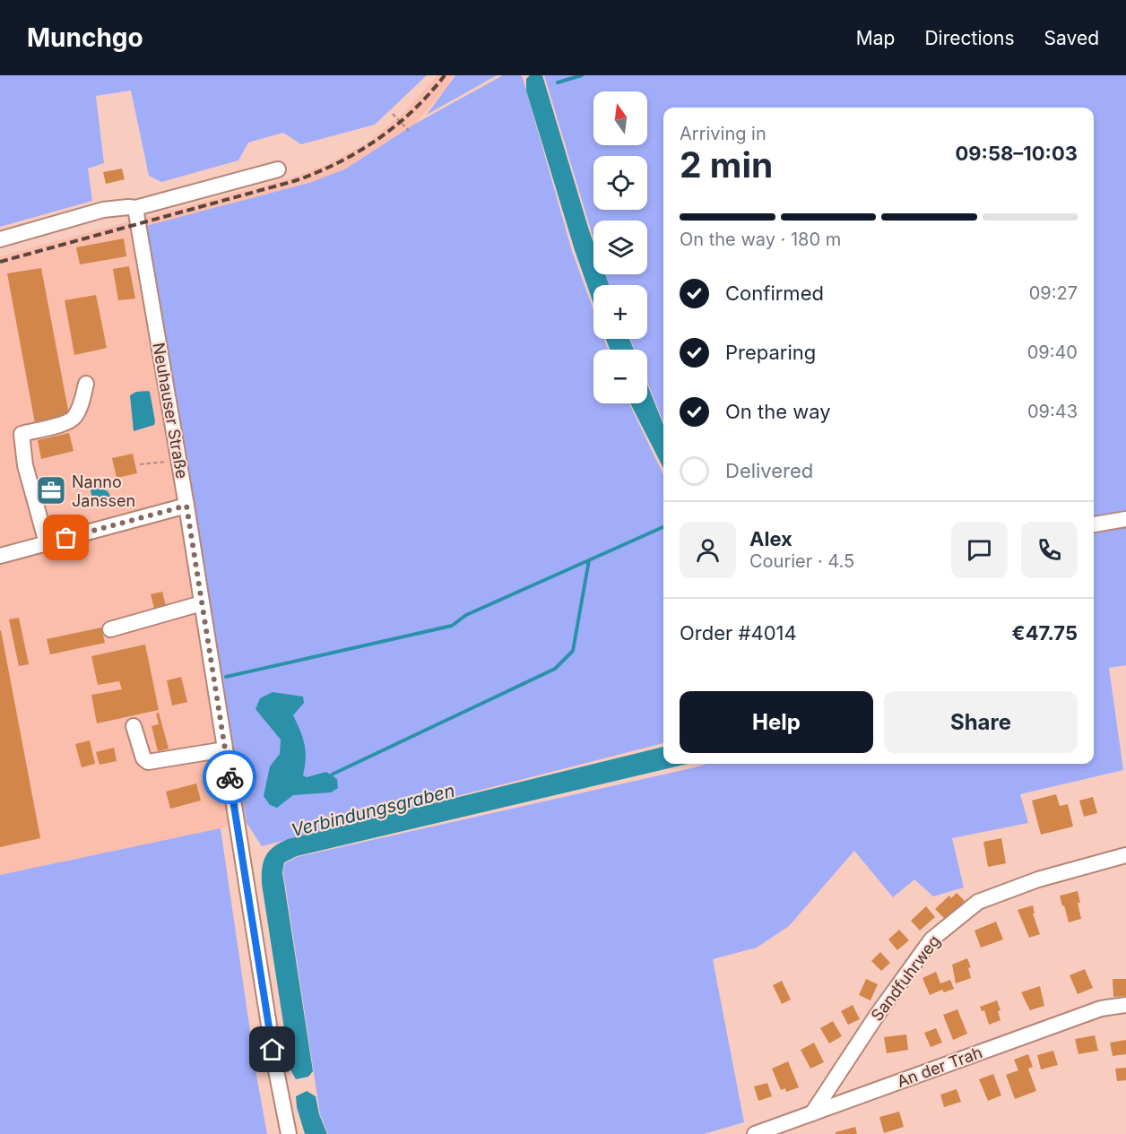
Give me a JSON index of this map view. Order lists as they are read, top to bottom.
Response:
{
  "streets": {
    "street": ["Neuhauser Straße", "Sandfuhrweg", "An der Trah"]
  },
  "crossings": [
    ["Sandfuhrweg", "An der Trah"]
  ],
  "water": ["Verbindungsgraben"],
  "places": {
    "office": ["Nanno Janssen"]
  },
  "north": "top",
  "page": {
    "header": "Munchgo",
    "nav": ["Map", "Directions", "Saved"],
    "map_buttons": ["+", "−"],
    "heading": ["2 min", "Arriving in", "09:58–10:03"],
    "panel": [
      "Alex",
      "Courier · 4.5",
      "Order #4014",
      "€47.75"
    ],
    "bar": "On the way · 180 m",
    "list": [
      ["Confirmed", "09:27"],
      ["Preparing", "09:40"],
      ["On the way", "09:43"],
      "Delivered"
    ],
    "buttons": ["Help", "Share"]
  }
}
